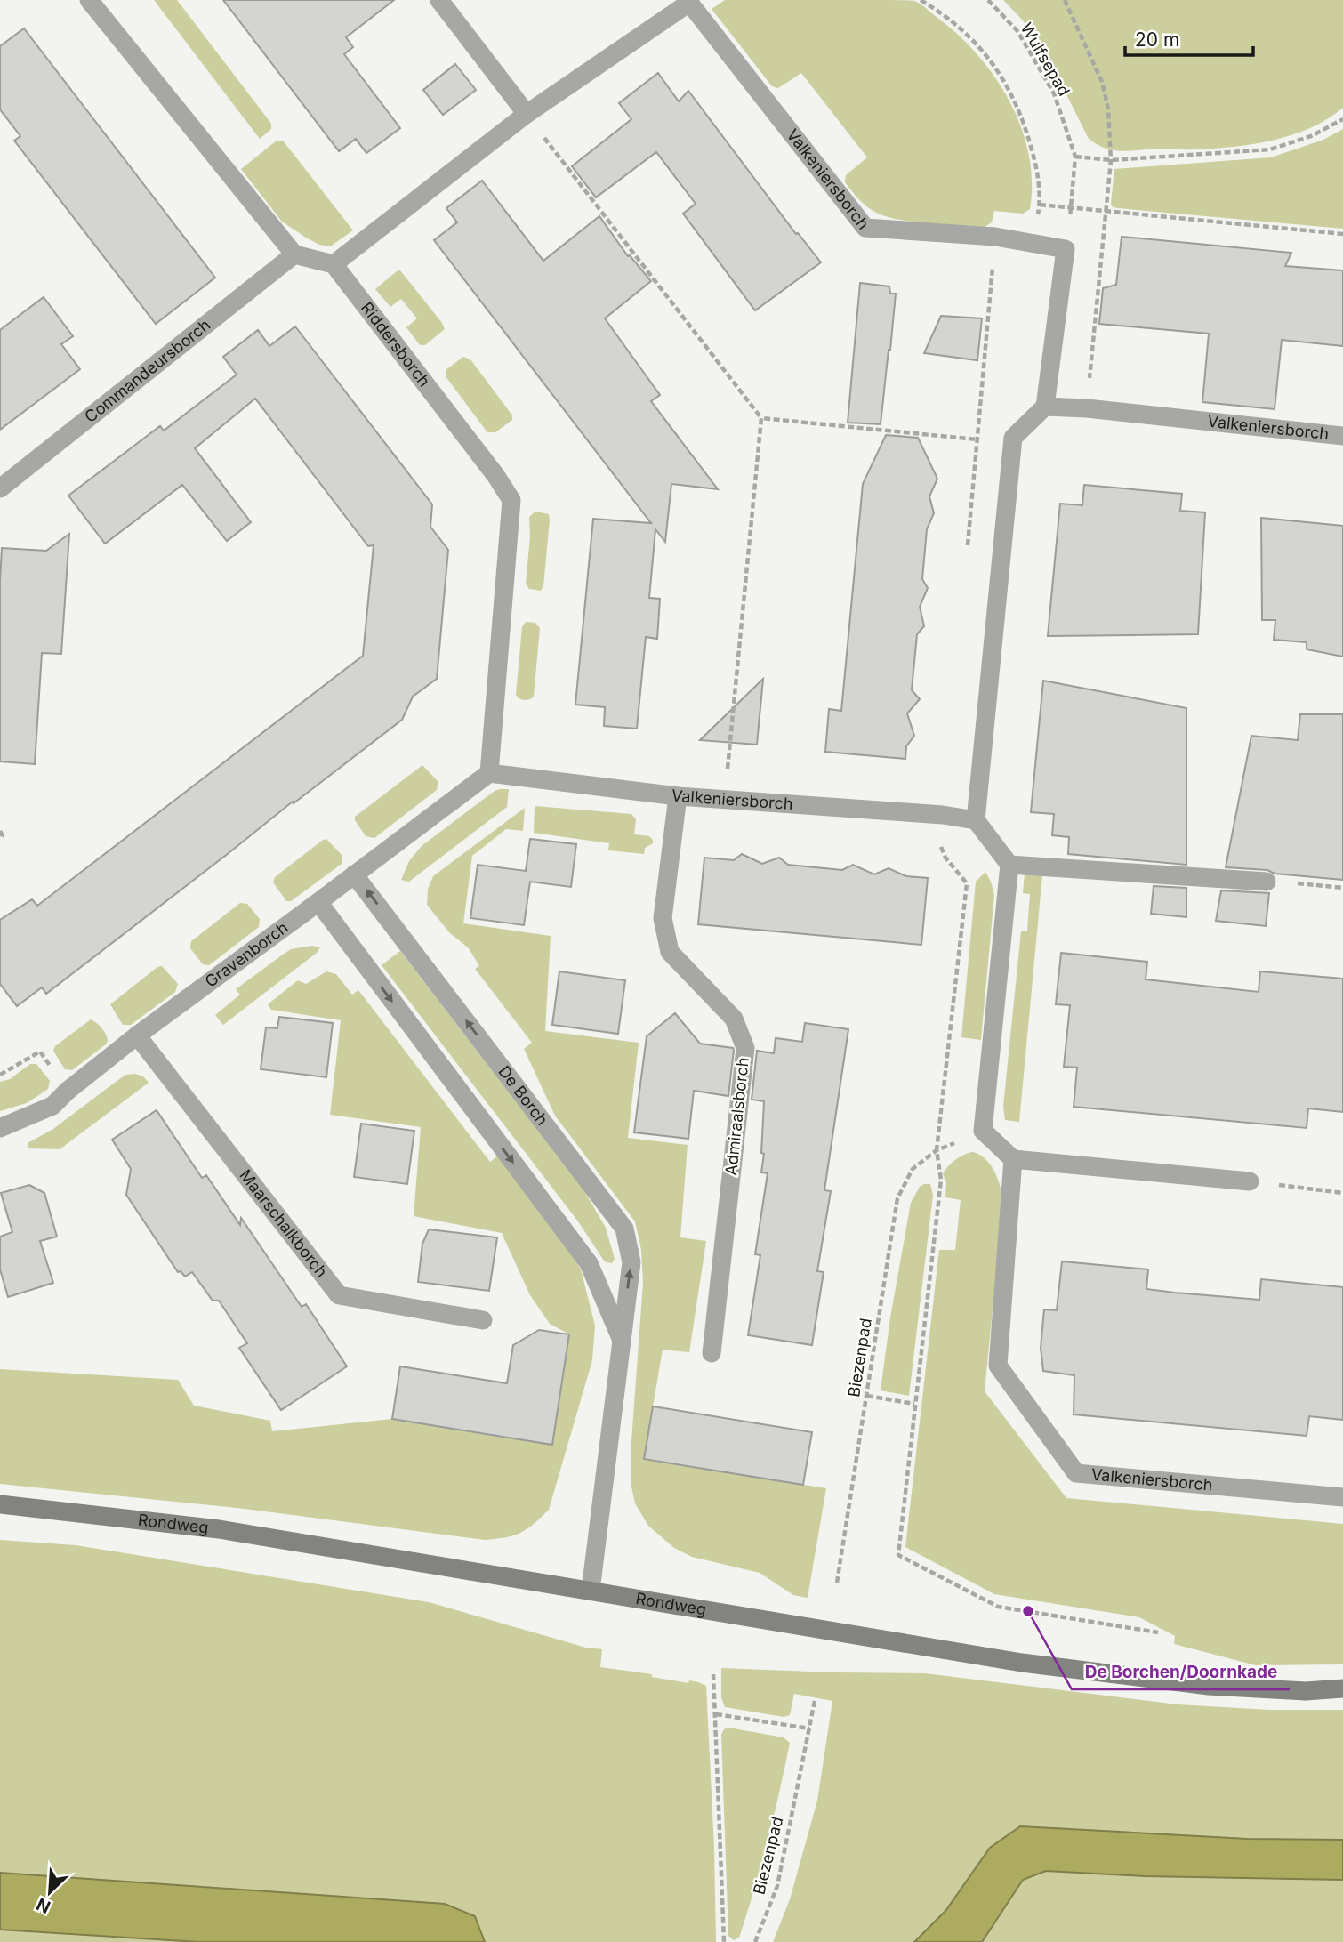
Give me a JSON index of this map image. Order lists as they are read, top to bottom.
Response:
{
  "streets": {
    "main road": ["Rondweg"],
    "street": [
      "Valkeniersborch",
      "Riddersborch",
      "Commandeursborch",
      "Gravenborch",
      "De Borch",
      "Admiraalsborch",
      "Maarschalkborch"
    ],
    "path": ["Wulfsepad", "Biezenpad"]
  },
  "crossings": [
    ["Wulfsepad", "Valkeniersborch"],
    ["Valkeniersborch", "Riddersborch"],
    ["Valkeniersborch", "Gravenborch"],
    ["Valkeniersborch", "Admiraalsborch"],
    ["Riddersborch", "Gravenborch"],
    ["Gravenborch", "De Borch"],
    ["Gravenborch", "Maarschalkborch"],
    ["De Borch", "Rondweg"]
  ],
  "places": ["De Borchen/Doornkade"],
  "scale_bar": "20 m",
  "north": "bottom left"
}
